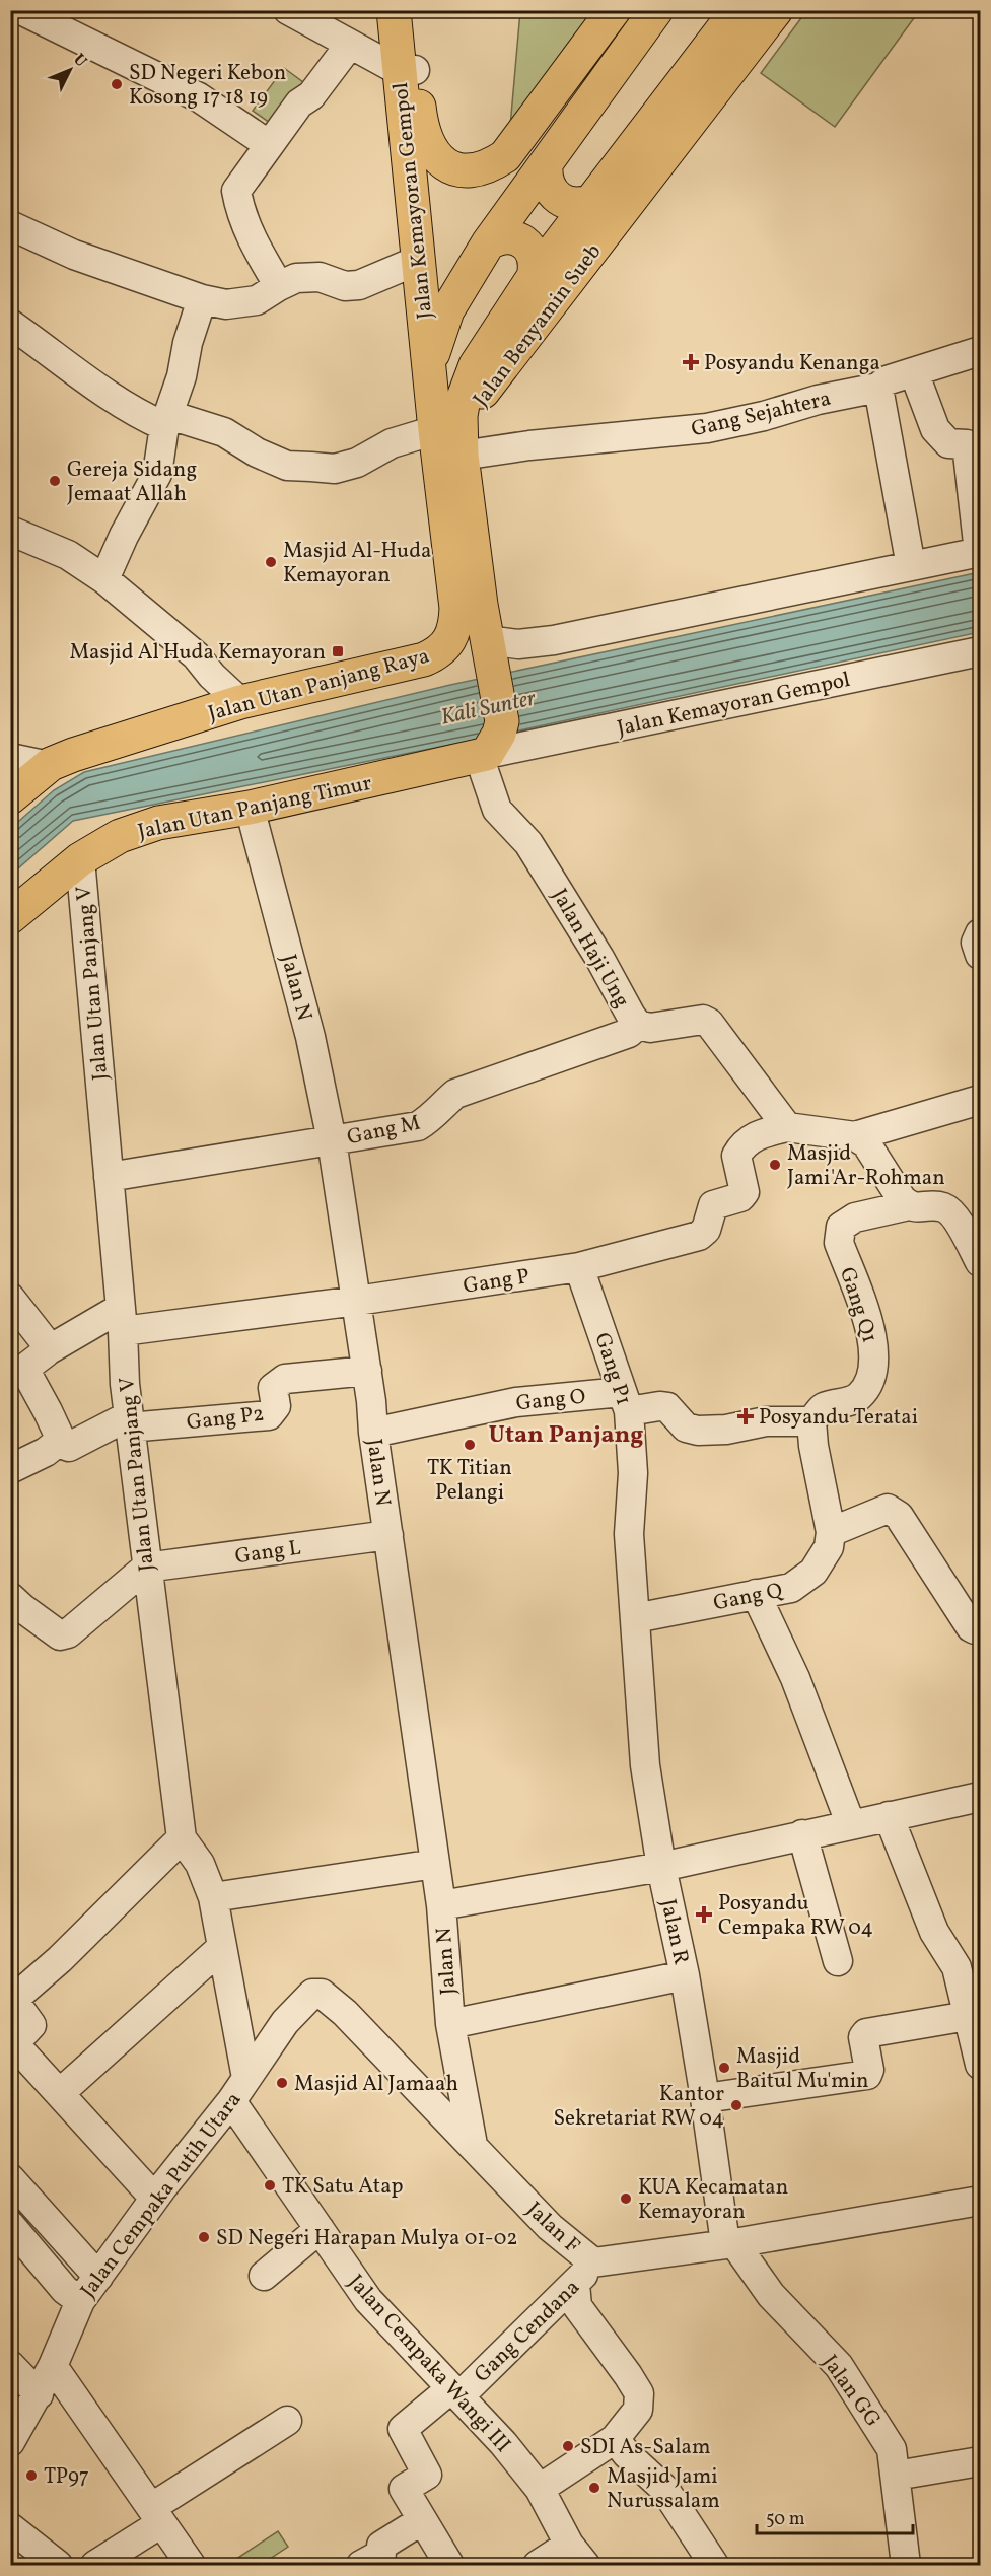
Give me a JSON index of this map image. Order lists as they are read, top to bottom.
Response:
{
  "streets": {
    "main road": [
      "Jalan Kemayoran Gempol",
      "Jalan Benyamin Sueb",
      "Jalan Utan Panjang Raya",
      "Jalan Utan Panjang Timur"
    ],
    "street": [
      "Gang Sejahtera",
      "Jalan Haji Ung",
      "Jalan Utan Panjang V",
      "Jalan N",
      "Gang M",
      "Gang P",
      "Gang Q1",
      "Gang P1",
      "Gang O",
      "Gang P2",
      "Gang L",
      "Gang Q",
      "Jalan R",
      "Jalan Cempaka Putih Utara",
      "Jalan F",
      "Gang Cendana",
      "Jalan Cempaka Wangi III",
      "Jalan GG"
    ]
  },
  "crossings": [
    ["Jalan Kemayoran Gempol", "Jalan Utan Panjang Raya"],
    ["Jalan Kemayoran Gempol", "Jalan Utan Panjang Timur"],
    ["Jalan Kemayoran Gempol", "Jalan Haji Ung"],
    ["Jalan Benyamin Sueb", "Gang Sejahtera"],
    ["Jalan Benyamin Sueb", "Jalan Utan Panjang Raya"],
    ["Gang Sejahtera", "Jalan Utan Panjang Raya"],
    ["Jalan Utan Panjang Raya", "Jalan Utan Panjang Timur"],
    ["Jalan Utan Panjang Raya", "Jalan Haji Ung"],
    ["Jalan Utan Panjang Timur", "Jalan Haji Ung"],
    ["Jalan Utan Panjang Timur", "Jalan Utan Panjang V"],
    ["Jalan Utan Panjang Timur", "Jalan N"],
    ["Jalan Haji Ung", "Gang M"],
    ["Jalan Haji Ung", "Gang P"],
    ["Jalan Utan Panjang V", "Gang M"],
    ["Jalan Utan Panjang V", "Gang P"],
    ["Jalan Utan Panjang V", "Gang P2"],
    ["Jalan Utan Panjang V", "Gang L"],
    ["Jalan Utan Panjang V", "Jalan Cempaka Putih Utara"],
    ["Jalan Utan Panjang V", "Jalan F"],
    ["Jalan Utan Panjang V", "Jalan Cempaka Wangi III"],
    ["Jalan N", "Gang M"],
    ["Jalan N", "Gang P"],
    ["Jalan N", "Gang O"],
    ["Jalan N", "Gang P2"],
    ["Jalan N", "Gang L"],
    ["Jalan N", "Jalan F"],
    ["Gang P", "Gang P1"],
    ["Gang P1", "Gang O"],
    ["Gang P1", "Gang Q"],
    ["Gang P1", "Jalan R"],
    ["Gang Q", "Jalan R"],
    ["Jalan R", "Jalan F"],
    ["Jalan R", "Jalan GG"],
    ["Jalan Cempaka Putih Utara", "Jalan F"],
    ["Jalan Cempaka Putih Utara", "Jalan Cempaka Wangi III"],
    ["Jalan F", "Gang Cendana"],
    ["Jalan F", "Jalan Cempaka Wangi III"],
    ["Jalan F", "Jalan GG"],
    ["Gang Cendana", "Jalan Cempaka Wangi III"]
  ],
  "districts": ["Utan Panjang"],
  "water": ["Kali Sunter"],
  "places": {
    "other": [
      "SD Negeri Kebon Kosong 17 18 19",
      "Gereja Sidang Jemaat Allah",
      "Masjid Al-Huda Kemayoran",
      "Masjid Jami'Ar-Rohman",
      "TK Titian Pelangi",
      "Masjid Baitul Mu'min",
      "Masjid Al Jamaah",
      "Kantor Sekretariat RW 04",
      "TK Satu Atap",
      "KUA Kecamatan Kemayoran",
      "SD Negeri Harapan Mulya 01-02",
      "SDI As-Salam",
      "TP97",
      "Masjid Jami Nurussalam"
    ],
    "health": ["Posyandu Kenanga", "Posyandu Teratai", "Posyandu Cempaka RW 04"],
    "transit": ["Masjid Al Huda Kemayoran"]
  },
  "scale_bar": "50 m",
  "north": "top right"
}
